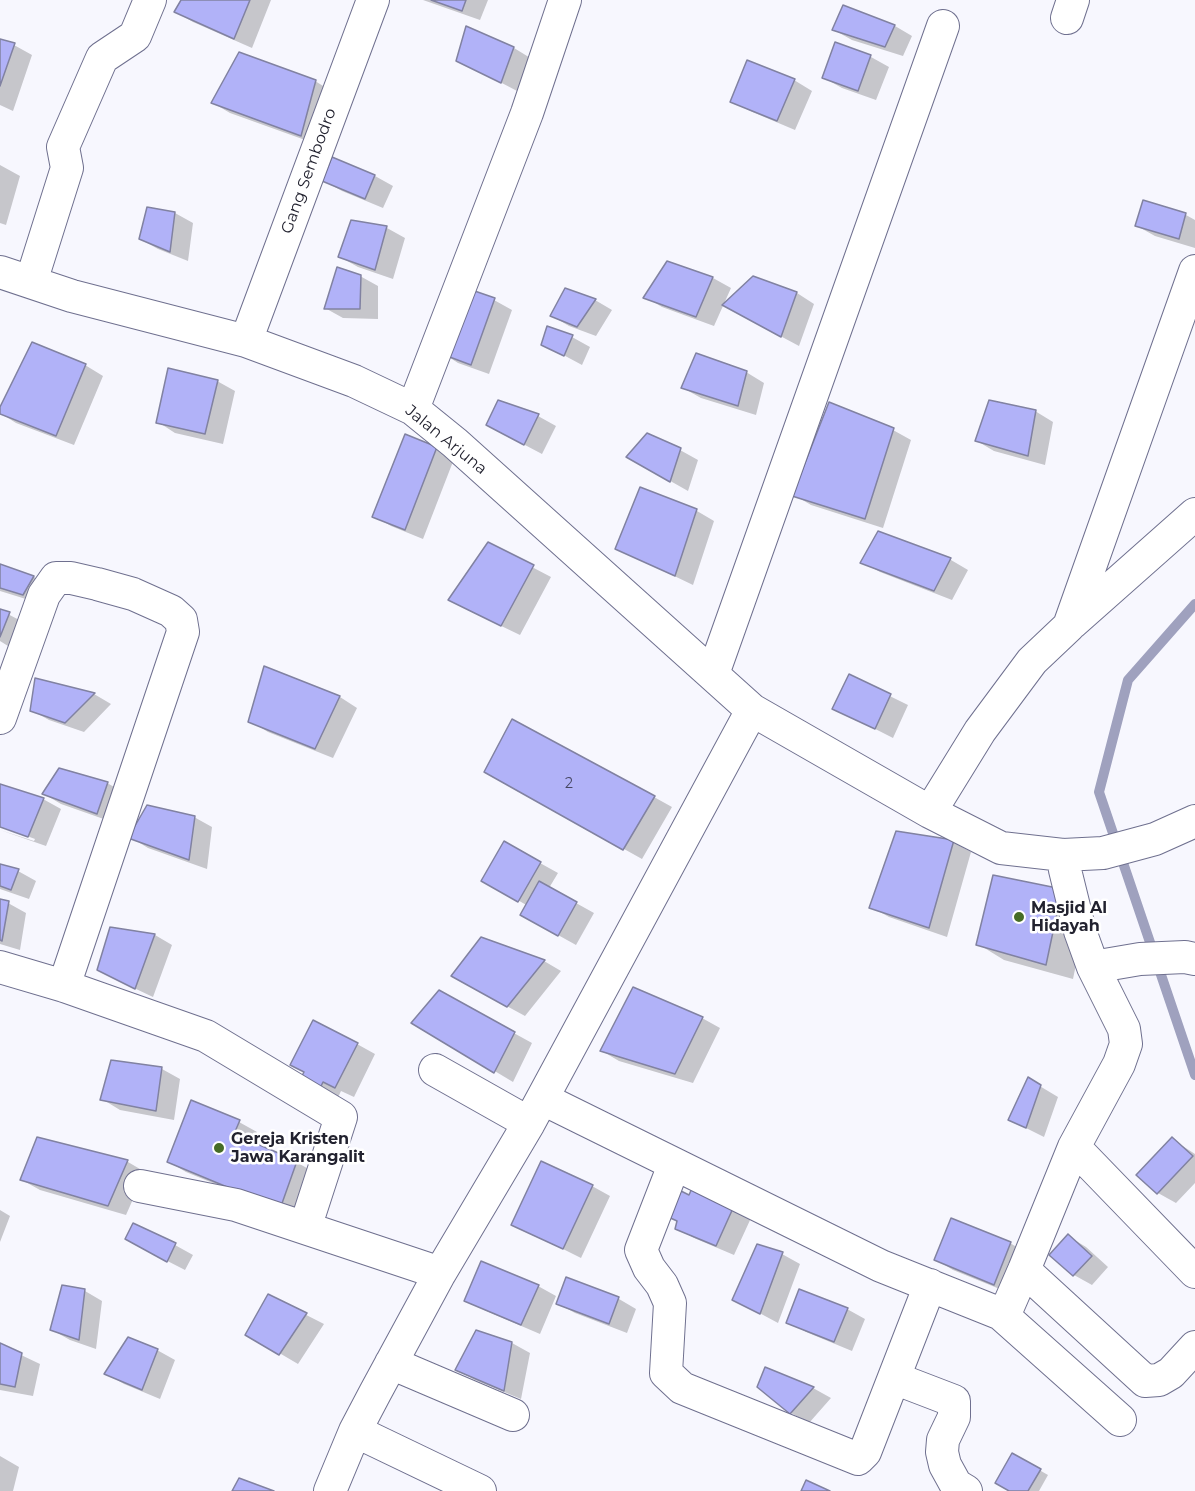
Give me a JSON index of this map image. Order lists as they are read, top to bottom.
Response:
{
  "streets": {
    "street": ["Gang Sembodro", "Jalan Arjuna"]
  },
  "crossings": [
    ["Gang Sembodro", "Jalan Arjuna"]
  ],
  "places": ["Masjid Al Hidayah", "Gereja Kristen Jawa Karangalit"],
  "house_numbers": ["2"]
}
